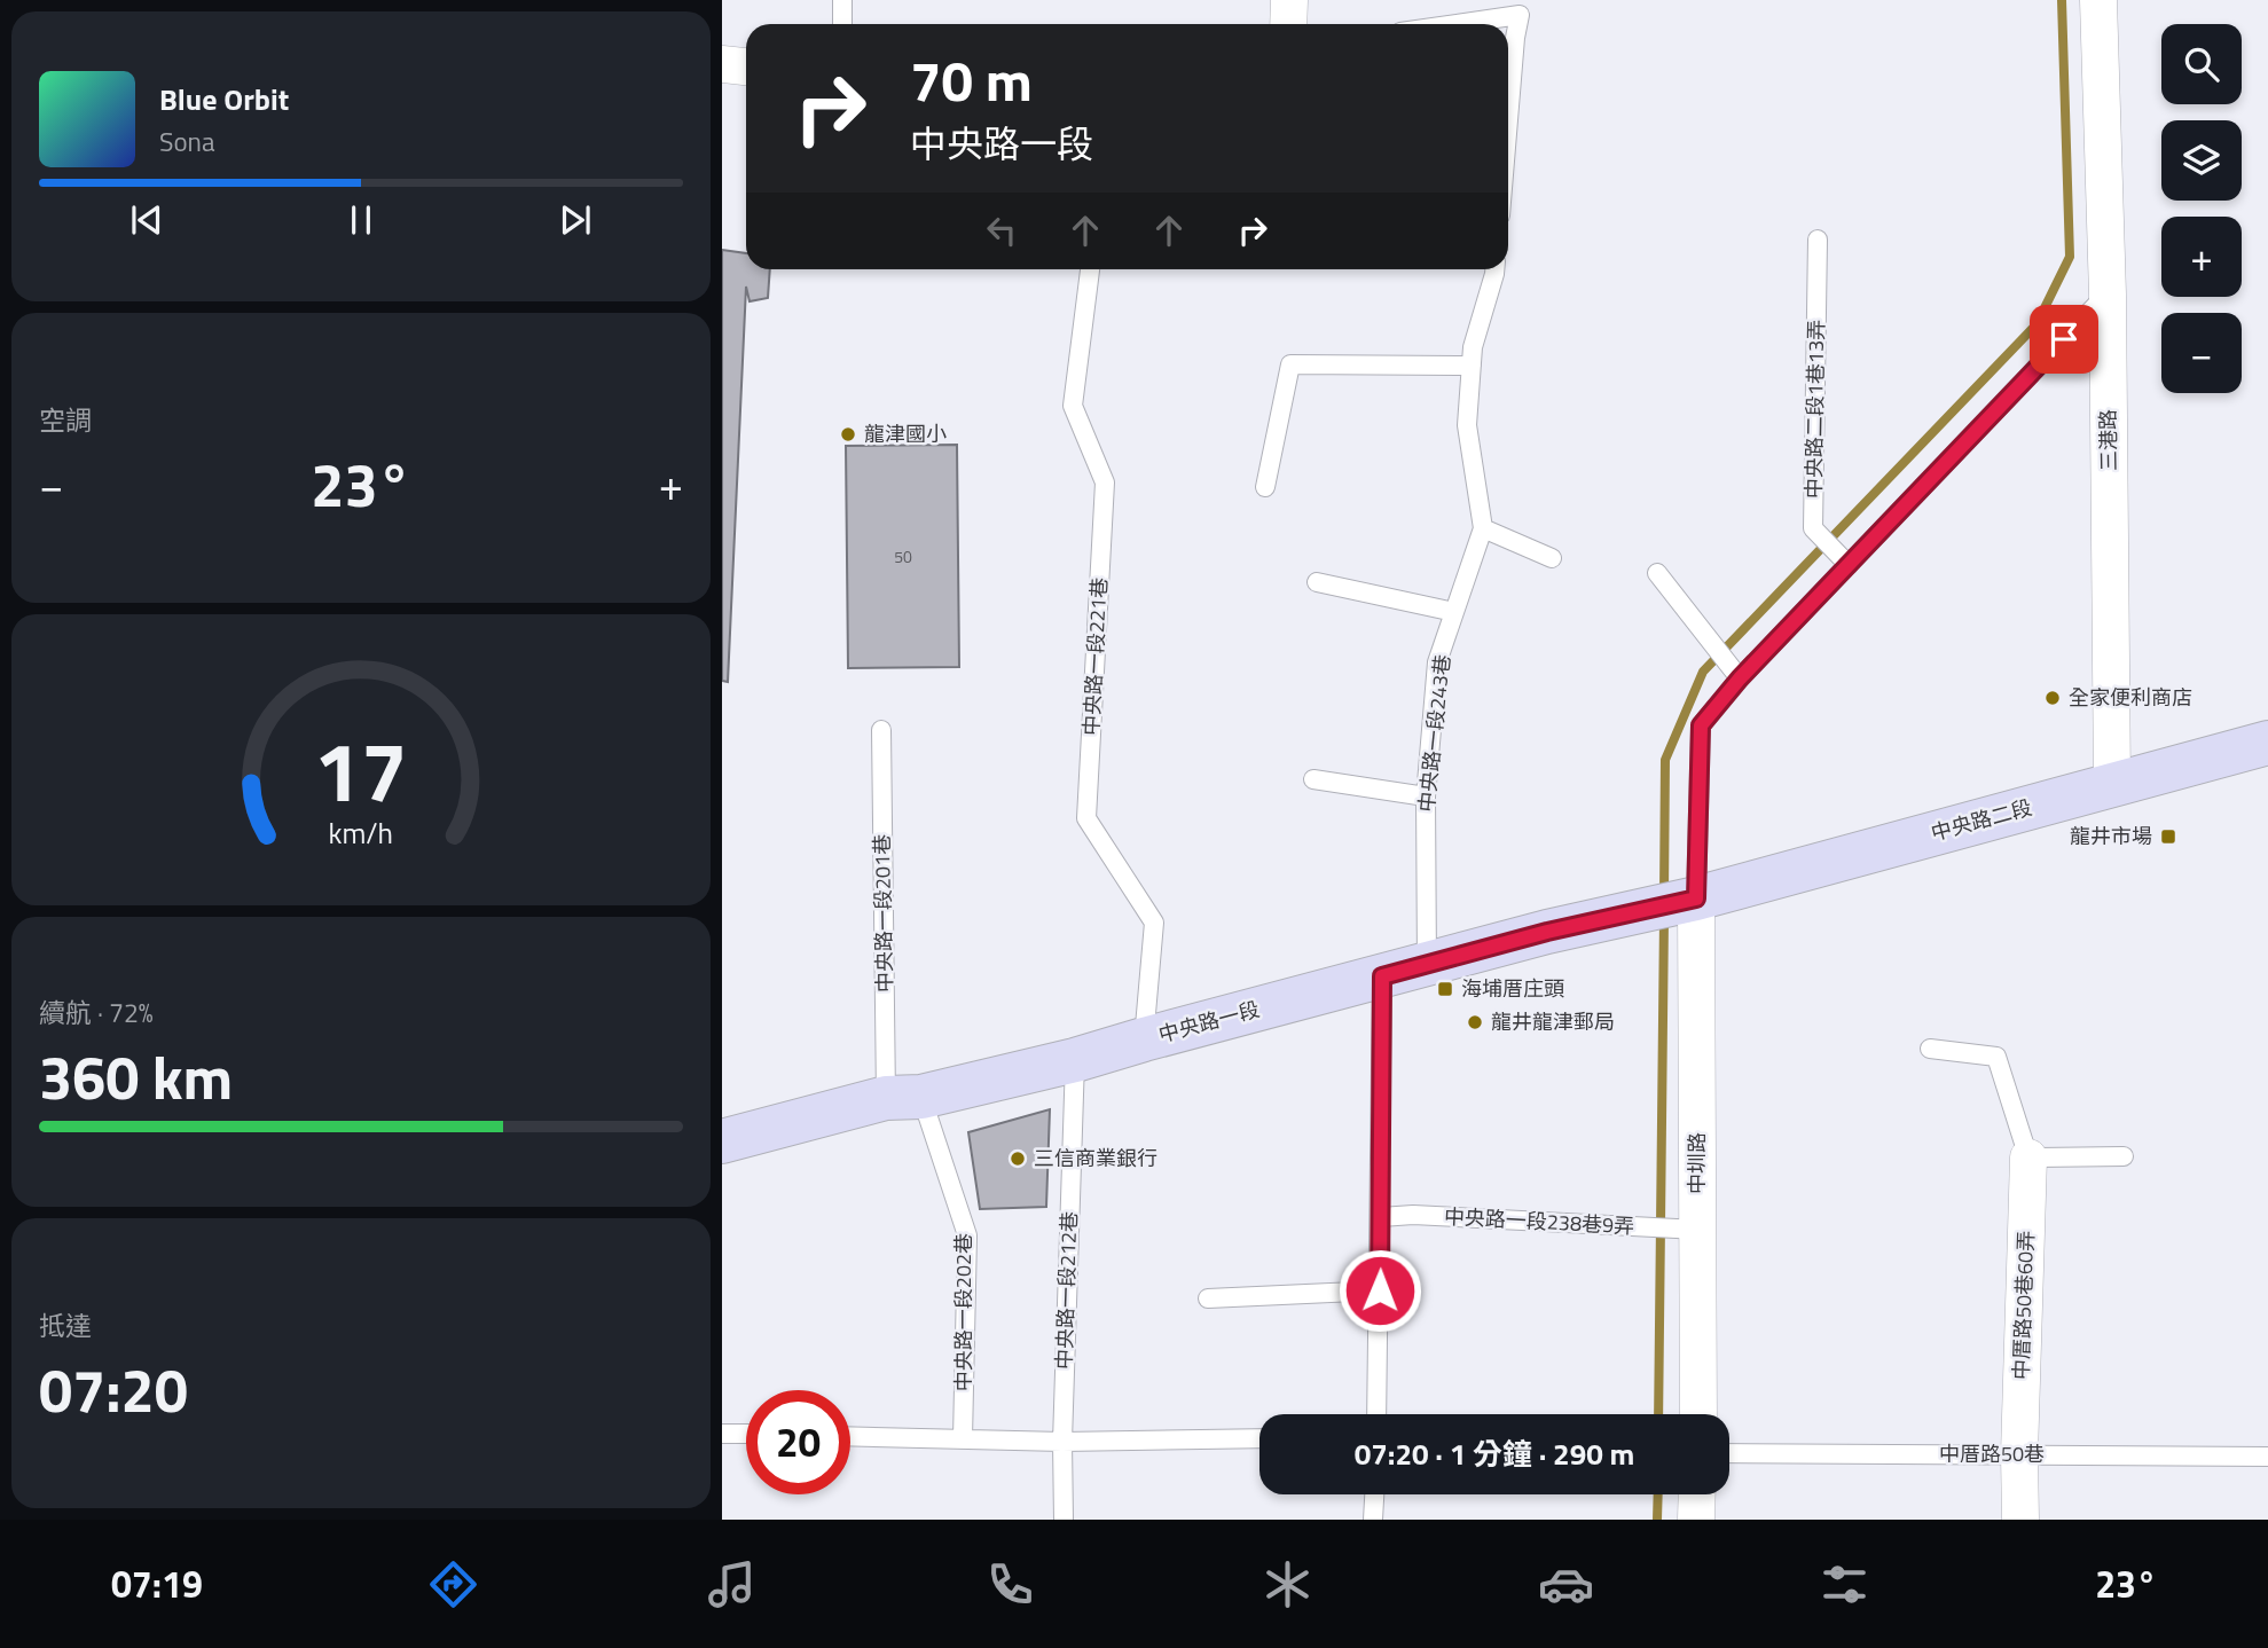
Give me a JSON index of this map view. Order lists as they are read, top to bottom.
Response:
{
  "streets": {
    "street": [
      "三港路",
      "中央路二段",
      "中央路一段",
      "中圳路",
      "中厝路50巷60弄"
    ],
    "lane": [
      "中央路二段1巷13弄",
      "中央路一段221巷",
      "中央路一段243巷",
      "中央路一段201巷",
      "中央路一段238巷9弄",
      "中央路一段212巷",
      "中央路一段202巷",
      "中厝路50巷"
    ]
  },
  "crossings": [
    ["三港路", "中央路二段"],
    ["中央路一段221巷", "中央路一段"],
    ["中央路一段243巷", "中央路一段"],
    ["中央路二段", "中央路一段"],
    ["中央路二段", "中圳路"],
    ["中央路一段201巷", "中央路一段"],
    ["中央路一段201巷", "中央路一段202巷"],
    ["中央路一段", "中圳路"],
    ["中央路一段", "中央路一段212巷"],
    ["中央路一段", "中央路一段202巷"],
    ["中圳路", "中央路一段238巷9弄"],
    ["中厝路50巷60弄", "中厝路50巷"]
  ],
  "places": {
    "other": [
      "龍津國小",
      "全家便利商店",
      "龍井龍津郵局",
      "三信商業銀行"
    ],
    "transit": ["龍井市場", "海埔厝庄頭"]
  },
  "house_numbers": ["50"],
  "page": {
    "map_buttons": ["+", "−"],
    "turn": ["70 m", "中央路一段"],
    "song": ["Blue Orbit", "Sona"],
    "tile": [
      "空調",
      ["續航 · 72%", "360 km"],
      ["抵達", "07:20"]
    ],
    "heat": ["−", "23°", "+"],
    "limit": "20",
    "trip": "07:20 · 1 分鐘 · 290 m",
    "tabs": ["07:19", "23°"],
    "gauge": ["17", "km/h"]
  }
}
